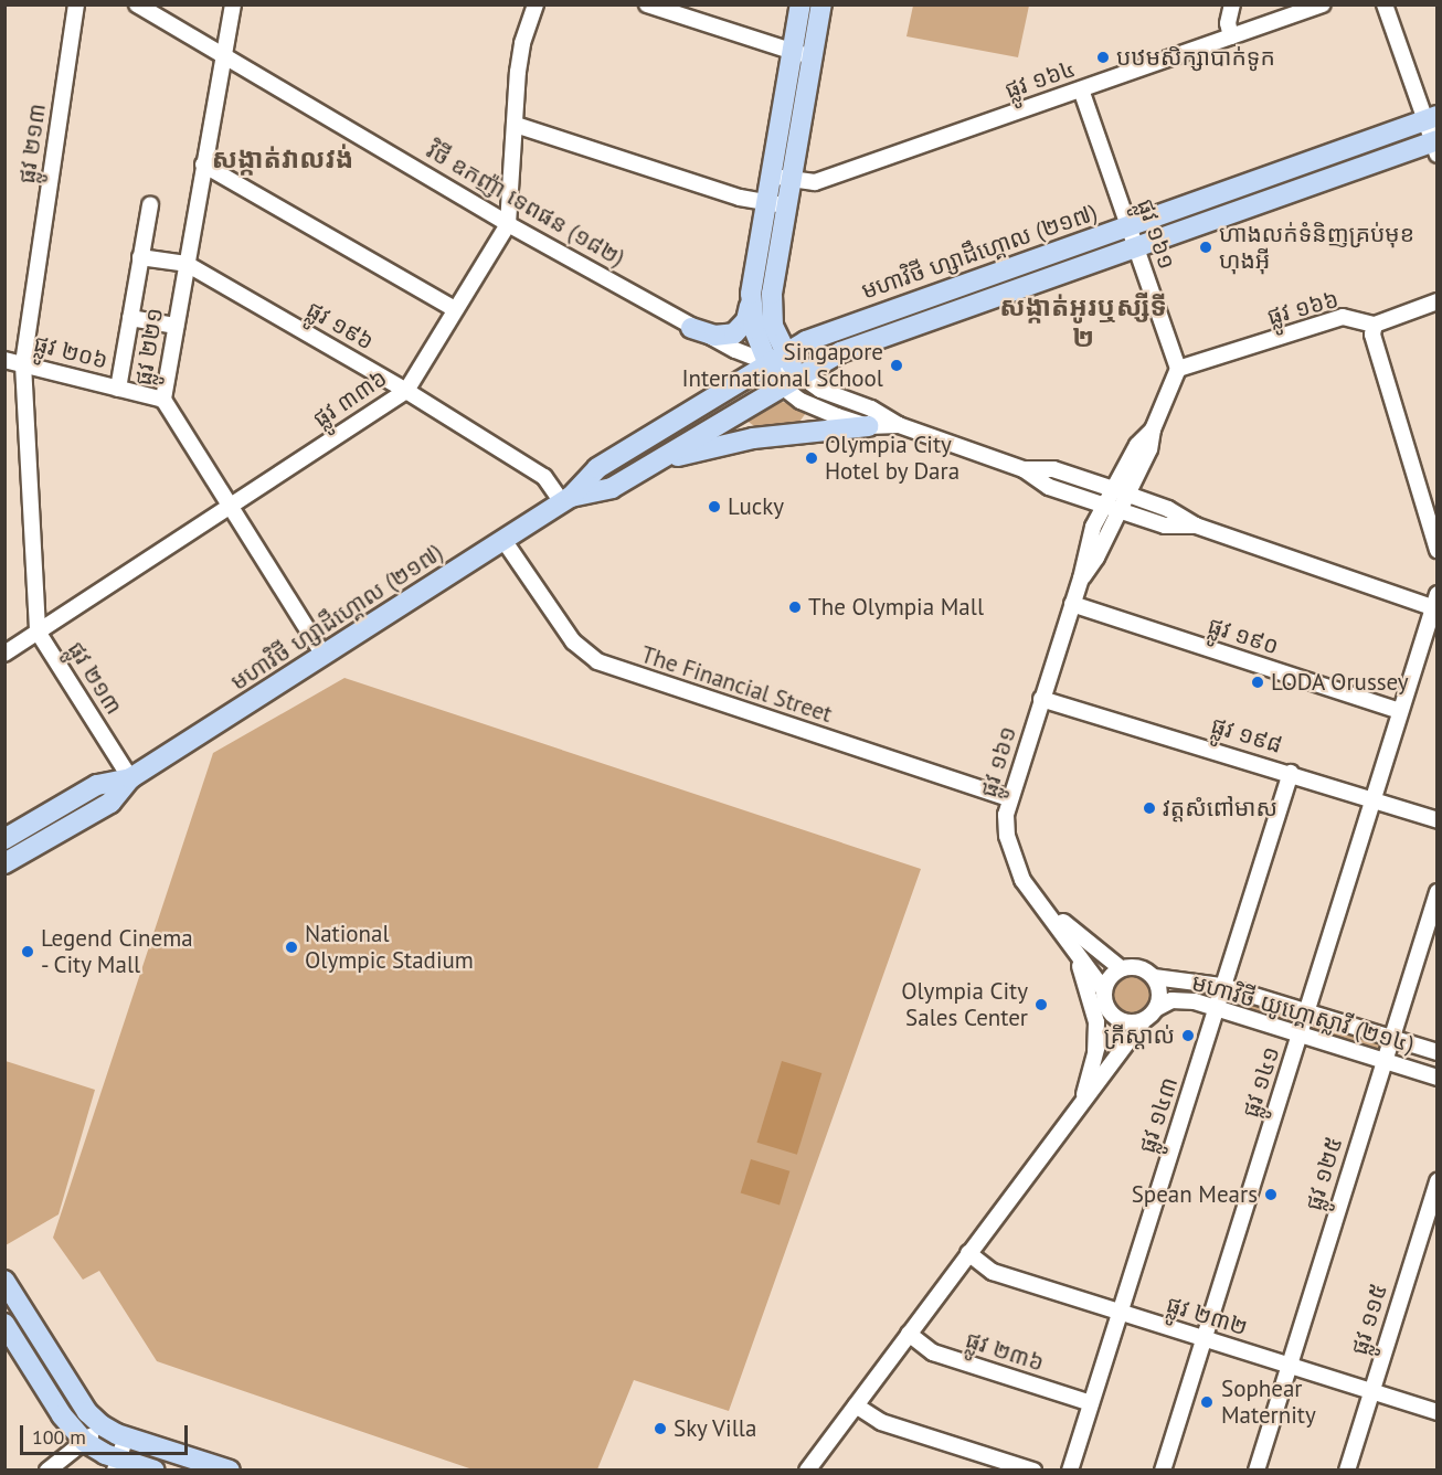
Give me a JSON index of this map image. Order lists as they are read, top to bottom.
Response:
{
  "streets": {
    "main road": ["មហាវិថី ហ្សាដឹហ្គោល (២១៧)"],
    "street": [
      "ផ្លូវ ១៦៤",
      "ផ្លូវ ២១៣",
      "វិថី ឧកញ៉ា ទេពផន (១៨២)",
      "ផ្លូវ ១៦១",
      "ផ្លូវ ១៦៦",
      "ផ្លូវ ១៩៦",
      "ផ្លូវ ២២១",
      "ផ្លូវ ២០៦",
      "ផ្លូវ ៣៣៦",
      "ផ្លូវ ១៩០",
      "The Financial Street",
      "ផ្លូវ ១៩៨",
      "មហាវិថី យូហ្គោស្លាវី (២១៤)",
      "ផ្លូវ ១៤១",
      "ផ្លូវ ១៤៣",
      "ផ្លូវ ១២៥",
      "ផ្លូវ ២៣២",
      "ផ្លូវ ១១៥",
      "ផ្លូវ ២៣៦"
    ]
  },
  "crossings": [
    ["ផ្លូវ ១៦៤", "ផ្លូវ ១៦១"],
    ["ផ្លូវ ២១៣", "មហាវិថី ហ្សាដឹហ្គោល (២១៧)"],
    ["ផ្លូវ ២១៣", "ផ្លូវ ២០៦"],
    ["ផ្លូវ ២១៣", "ផ្លូវ ៣៣៦"],
    ["វិថី ឧកញ៉ា ទេពផន (១៨២)", "មហាវិថី ហ្សាដឹហ្គោល (២១៧)"],
    ["វិថី ឧកញ៉ា ទេពផន (១៨២)", "ផ្លូវ ២២១"],
    ["វិថី ឧកញ៉ា ទេពផន (១៨២)", "ផ្លូវ ៣៣៦"],
    ["ផ្លូវ ១៦១", "មហាវិថី ហ្សាដឹហ្គោល (២១៧)"],
    ["ផ្លូវ ១៦១", "ផ្លូវ ១៦៦"],
    ["ផ្លូវ ១៦១", "ផ្លូវ ១៩០"],
    ["ផ្លូវ ១៦១", "The Financial Street"],
    ["ផ្លូវ ១៦១", "ផ្លូវ ១៩៨"],
    ["ផ្លូវ ១៦១", "មហាវិថី យូហ្គោស្លាវី (២១៤)"],
    ["មហាវិថី ហ្សាដឹហ្គោល (២១៧)", "ផ្លូវ ១៩៦"],
    ["មហាវិថី ហ្សាដឹហ្គោល (២១៧)", "ផ្លូវ ២២១"],
    ["មហាវិថី ហ្សាដឹហ្គោល (២១៧)", "The Financial Street"],
    ["ផ្លូវ ១៩៦", "ផ្លូវ ២២១"],
    ["ផ្លូវ ១៩៦", "ផ្លូវ ៣៣៦"],
    ["ផ្លូវ ២២១", "ផ្លូវ ២០៦"],
    ["ផ្លូវ ២២១", "ផ្លូវ ៣៣៦"],
    ["ផ្លូវ ១៩០", "ផ្លូវ ១៤១"],
    ["ផ្លូវ ១៩៨", "ផ្លូវ ១៤១"],
    ["ផ្លូវ ១៩៨", "ផ្លូវ ១៤៣"],
    ["មហាវិថី យូហ្គោស្លាវី (២១៤)", "ផ្លូវ ១៤១"],
    ["មហាវិថី យូហ្គោស្លាវី (២១៤)", "ផ្លូវ ១៤៣"],
    ["មហាវិថី យូហ្គោស្លាវី (២១៤)", "ផ្លូវ ១២៥"],
    ["ផ្លូវ ១៤១", "ផ្លូវ ២៣២"],
    ["ផ្លូវ ១៤៣", "ផ្លូវ ២៣២"],
    ["ផ្លូវ ១៤៣", "ផ្លូវ ២៣៦"],
    ["ផ្លូវ ១២៥", "ផ្លូវ ២៣២"],
    ["ផ្លូវ ២៣២", "ផ្លូវ ១១៥"]
  ],
  "districts": ["សង្កាត់វាលវង់", "សង្កាត់អូរឬស្សីទី ២"],
  "places": [
    "បឋមសិក្សាបាក់ទូក",
    "ហាងលក់ទំនិញគ្រប់មុខ ហុងអ៊ី",
    "Singapore International School",
    "Olympia City Hotel by Dara",
    "Lucky",
    "The Olympia Mall",
    "LODA Orussey",
    "វត្តសំពៅមាស",
    "National Olympic Stadium",
    "Legend Cinema - City Mall",
    "Olympia City Sales Center",
    "គ្រីស្តាល់",
    "Spean Mears",
    "Sophear Maternity",
    "Sky Villa"
  ],
  "scale_bar": "100 m"
}
